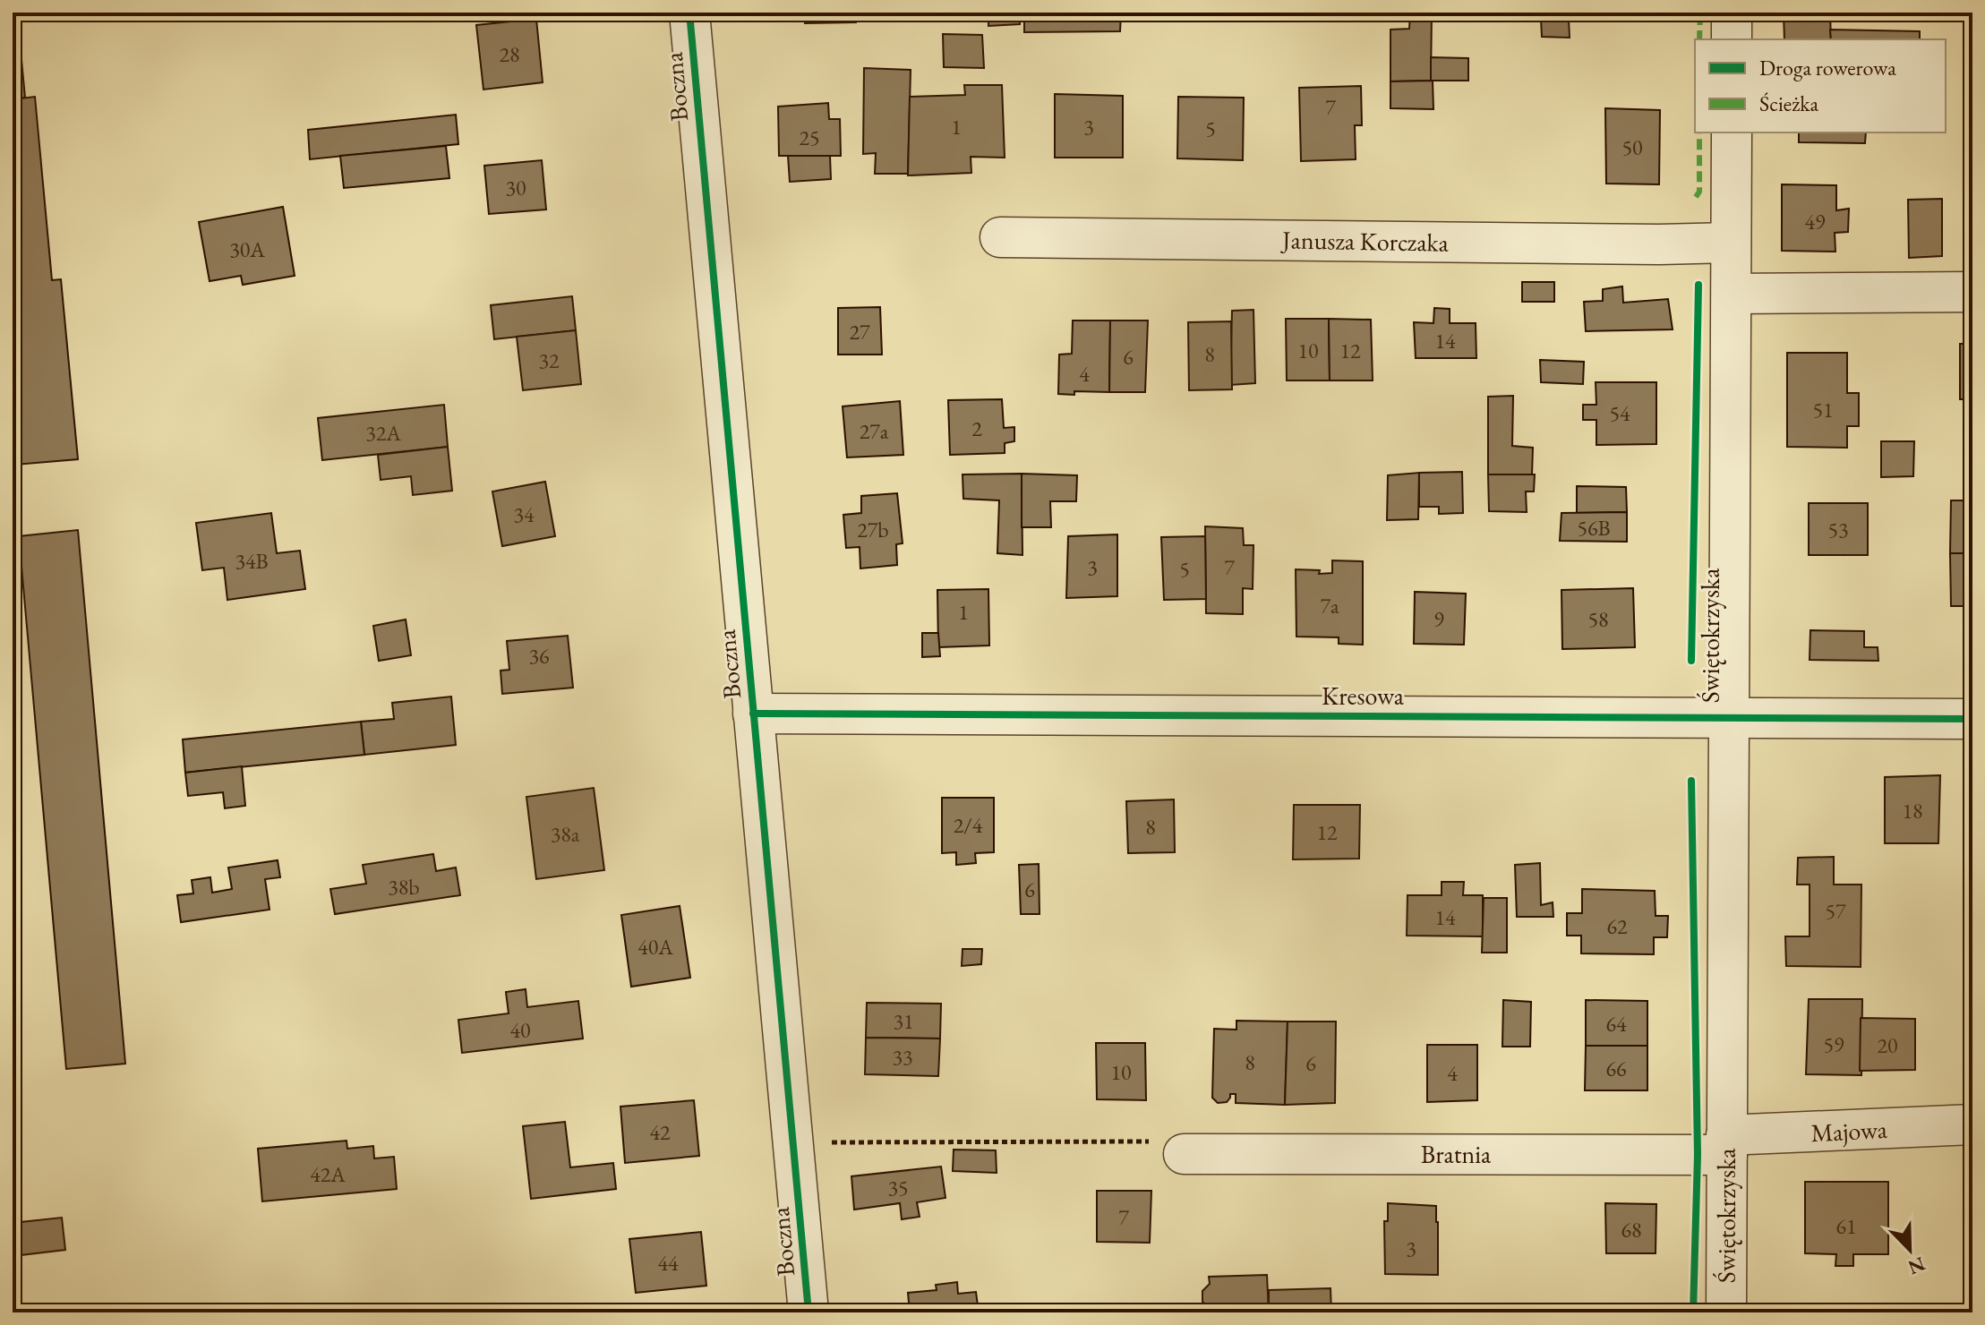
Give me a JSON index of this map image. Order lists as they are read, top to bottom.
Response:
{
  "streets": {
    "street": [
      "Boczna",
      "Janusza Korczaka",
      "Świętokrzyska",
      "Kresowa",
      "Majowa",
      "Bratnia"
    ]
  },
  "crossings": [
    ["Boczna", "Kresowa"],
    ["Janusza Korczaka", "Świętokrzyska"],
    ["Świętokrzyska", "Kresowa"],
    ["Świętokrzyska", "Majowa"],
    ["Świętokrzyska", "Bratnia"],
    ["Majowa", "Bratnia"]
  ],
  "house_numbers": [
    "28",
    "7",
    "1",
    "3",
    "5",
    "25",
    "50",
    "30",
    "49",
    "30A",
    "27",
    "14",
    "10",
    "12",
    "8",
    "6",
    "32",
    "4",
    "51",
    "54",
    "2",
    "27a",
    "32A",
    "34",
    "56B",
    "27b",
    "53",
    "34B",
    "3",
    "7",
    "5",
    "7a",
    "1",
    "9",
    "58",
    "36",
    "18",
    "2/4",
    "8",
    "12",
    "38a",
    "38b",
    "6",
    "57",
    "14",
    "62",
    "40A",
    "31",
    "64",
    "40",
    "59",
    "20",
    "33",
    "8",
    "6",
    "66",
    "10",
    "4",
    "42",
    "42A",
    "35",
    "7",
    "61",
    "68",
    "3",
    "44"
  ],
  "legend": ["Droga rowerowa", "Ścieżka"],
  "north": "bottom right"
}
